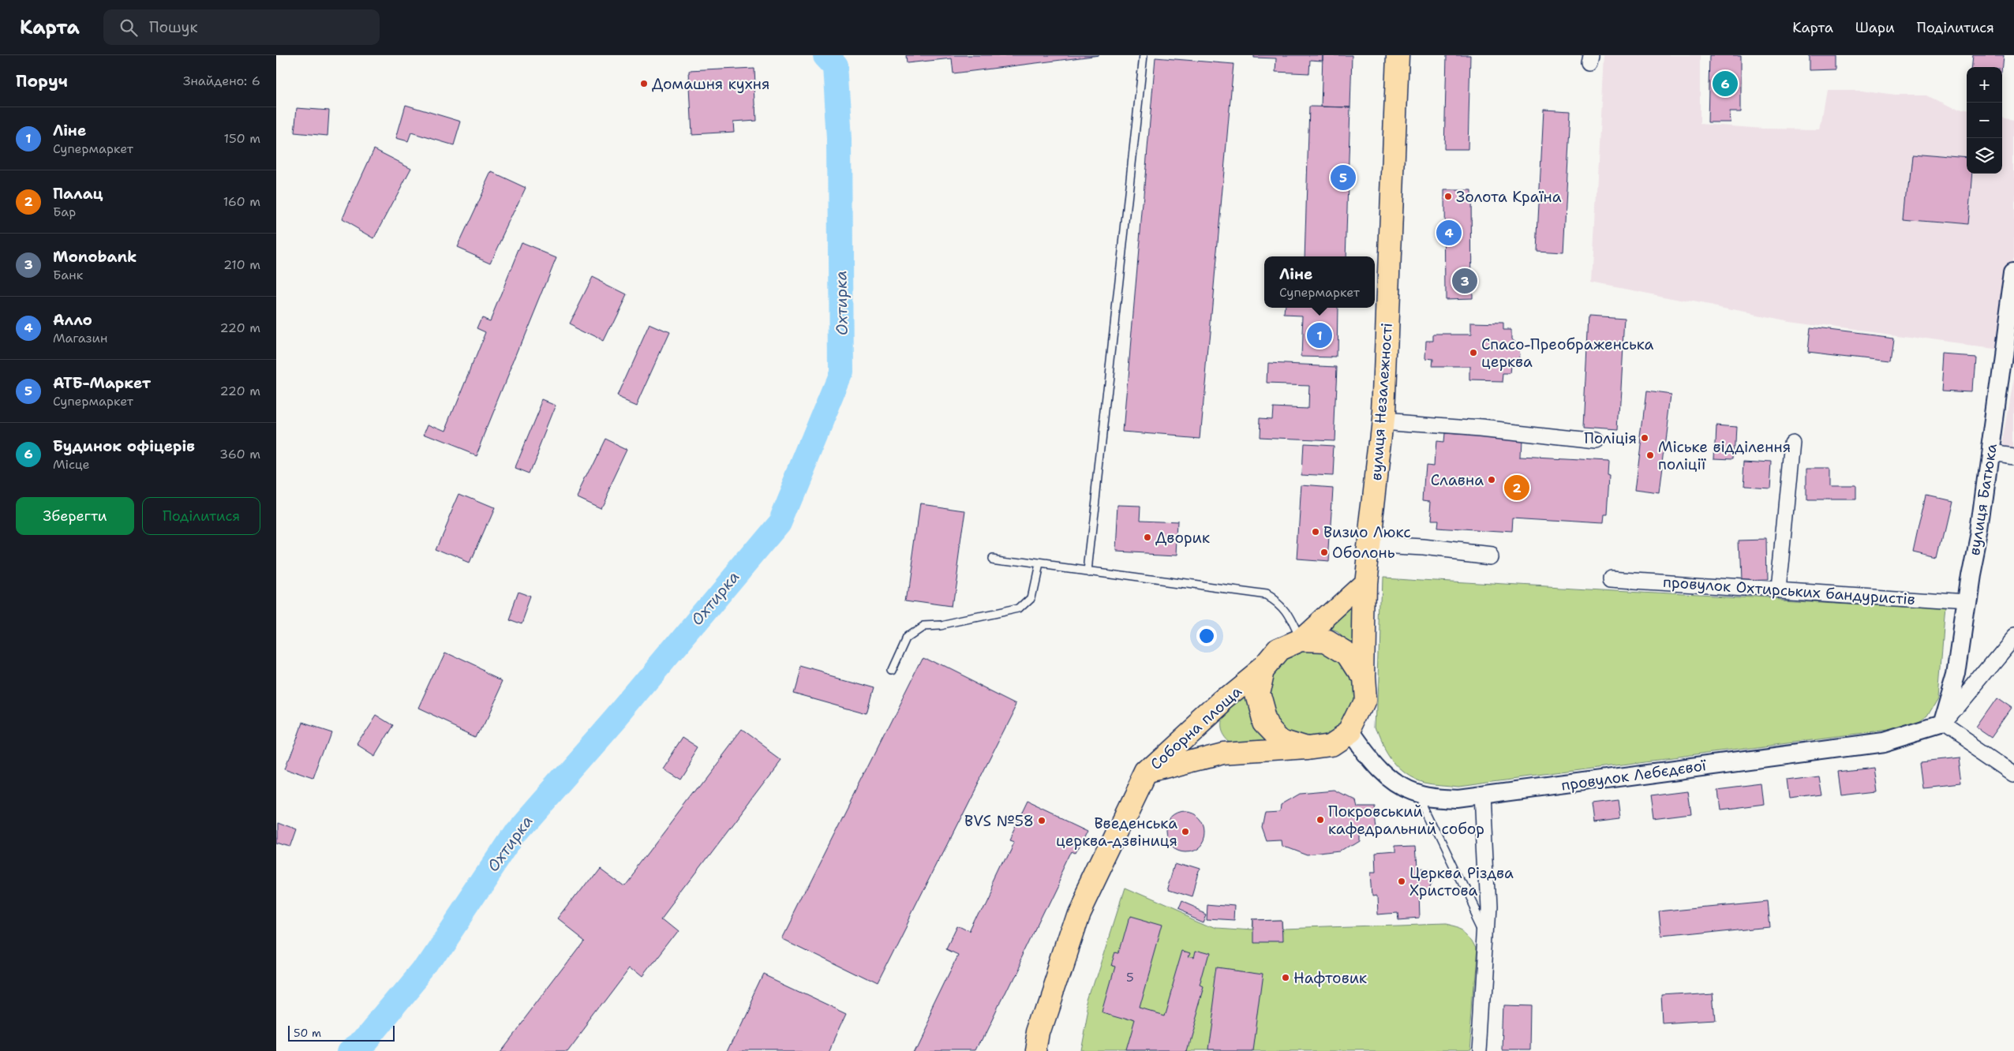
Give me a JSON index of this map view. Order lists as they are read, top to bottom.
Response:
{
  "streets": {
    "main road": ["вулиця Незалежності", "Соборна площа"],
    "street": ["вулиця Батюка", "провулок Охтирських бандуристів", "провулок Лебєдєвої"]
  },
  "crossings": [
    ["вулиця Незалежності", "Соборна площа"],
    ["вулиця Батюка", "провулок Охтирських бандуристів"],
    ["вулиця Батюка", "провулок Лебєдєвої"],
    ["Соборна площа", "провулок Лебєдєвої"]
  ],
  "water": ["Охтирка"],
  "places": [
    "Домашня кухня",
    "Золота Країна",
    "Спасо-Преображенська церква",
    "Поліція",
    "Міське відділення поліції",
    "Славна",
    "Визио Люкс",
    "Дворик",
    "Оболонь",
    "Покровський кафедральний собор",
    "BVS №58",
    "Введенська церква-дзвіниця",
    "Церква Різдва Христова",
    "Нафтовик"
  ],
  "house_numbers": ["5"],
  "scale_bar": "50 m",
  "page": {
    "header": "Карта",
    "search": "Пошук",
    "nav": ["Карта", "Шари", "Поділитися"],
    "heading": ["Поруч", "Знайдено: 6"],
    "map_buttons": ["+", "−"],
    "pins": [
      "6",
      "5",
      "4",
      "3",
      "1",
      "2"
    ],
    "list": [
      {
        "mark": "1",
        "name": "Ліне",
        "note": "Супермаркет",
        "value": "150 m"
      },
      {
        "mark": "2",
        "name": "Палац",
        "note": "Бар",
        "value": "160 m"
      },
      {
        "mark": "3",
        "name": "Monobank",
        "note": "Банк",
        "value": "210 m"
      },
      {
        "mark": "4",
        "name": "Алло",
        "note": "Магазин",
        "value": "220 m"
      },
      {
        "mark": "5",
        "name": "АТБ-Маркет",
        "note": "Супермаркет",
        "value": "220 m"
      },
      {
        "mark": "6",
        "name": "Будинок офіцерів",
        "note": "Місце",
        "value": "360 m"
      }
    ],
    "popup": ["Ліне", "Супермаркет"],
    "buttons": ["Зберегти", "Поділитися"],
    "scale": "50 m"
  }
}
